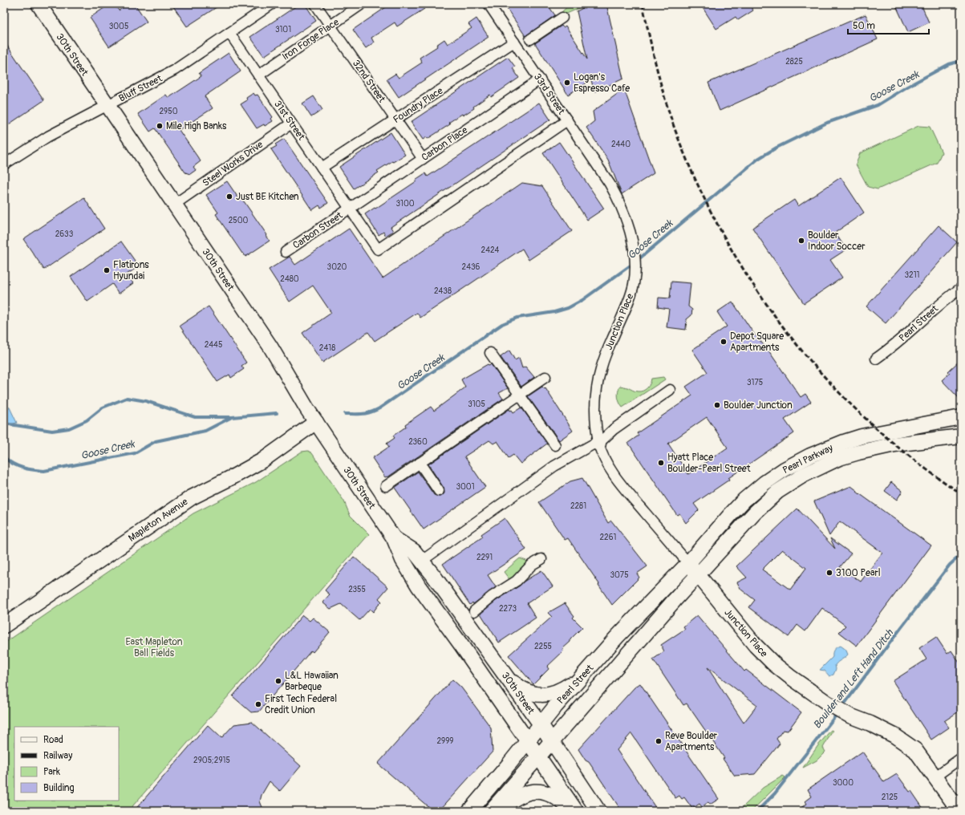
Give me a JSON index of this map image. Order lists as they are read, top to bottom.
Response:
{
  "streets": {
    "main road": [
      "30th Street",
      "Junction Place",
      "Pearl Street",
      "Pearl Parkway",
      "Mapleton Avenue"
    ],
    "street": [
      "Iron Forge Place",
      "32nd Street",
      "Bluff Street",
      "33rd Street",
      "Foundry Place",
      "31st Street",
      "Carbon Place",
      "Steel Works Drive",
      "Carbon Street"
    ]
  },
  "crossings": [
    ["Iron Forge Place", "32nd Street"],
    ["Iron Forge Place", "31st Street"],
    ["30th Street", "Bluff Street"],
    ["30th Street", "Steel Works Drive"],
    ["30th Street", "Pearl Street"],
    ["30th Street", "Mapleton Avenue"],
    ["32nd Street", "Foundry Place"],
    ["32nd Street", "Carbon Place"],
    ["Bluff Street", "31st Street"],
    ["33rd Street", "Foundry Place"],
    ["33rd Street", "31st Street"],
    ["33rd Street", "Carbon Place"],
    ["33rd Street", "Junction Place"],
    ["Foundry Place", "31st Street"],
    ["31st Street", "Carbon Place"],
    ["31st Street", "Steel Works Drive"],
    ["31st Street", "Carbon Street"],
    ["Carbon Place", "Carbon Street"],
    ["Junction Place", "Pearl Street"],
    ["Junction Place", "Pearl Parkway"],
    ["Pearl Street", "Pearl Parkway"]
  ],
  "water": ["Goose Creek", "Boulder and Left Hand Ditch"],
  "parks": ["East Mapleton Ball Fields"],
  "places": [
    "Logan's Espresso Cafe",
    "Mile High Banks",
    "Just BE Kitchen",
    "Boulder Indoor Soccer",
    "Flatirons Hyundai",
    "Depot Square Apartments",
    "Boulder Junction",
    "Hyatt Place Boulder-Pearl Street",
    "3100 Pearl",
    "L&L Hawaiian Barbeque",
    "First Tech Federal Credit Union",
    "Reve Boulder Apartments"
  ],
  "house_numbers": [
    "3005",
    "3101",
    "2825",
    "2950",
    "2440",
    "3100",
    "2500",
    "2633",
    "2424",
    "3020",
    "2436",
    "3211",
    "2480",
    "2438",
    "2445",
    "2418",
    "3175",
    "3105",
    "2360",
    "3001",
    "2281",
    "2261",
    "2291",
    "3075",
    "2355",
    "2273",
    "2255",
    "2999",
    "2905;2915",
    "3000",
    "2125"
  ],
  "legend": [
    "Road",
    "Railway",
    "Park",
    "Building"
  ],
  "scale_bar": "50 m"
}
